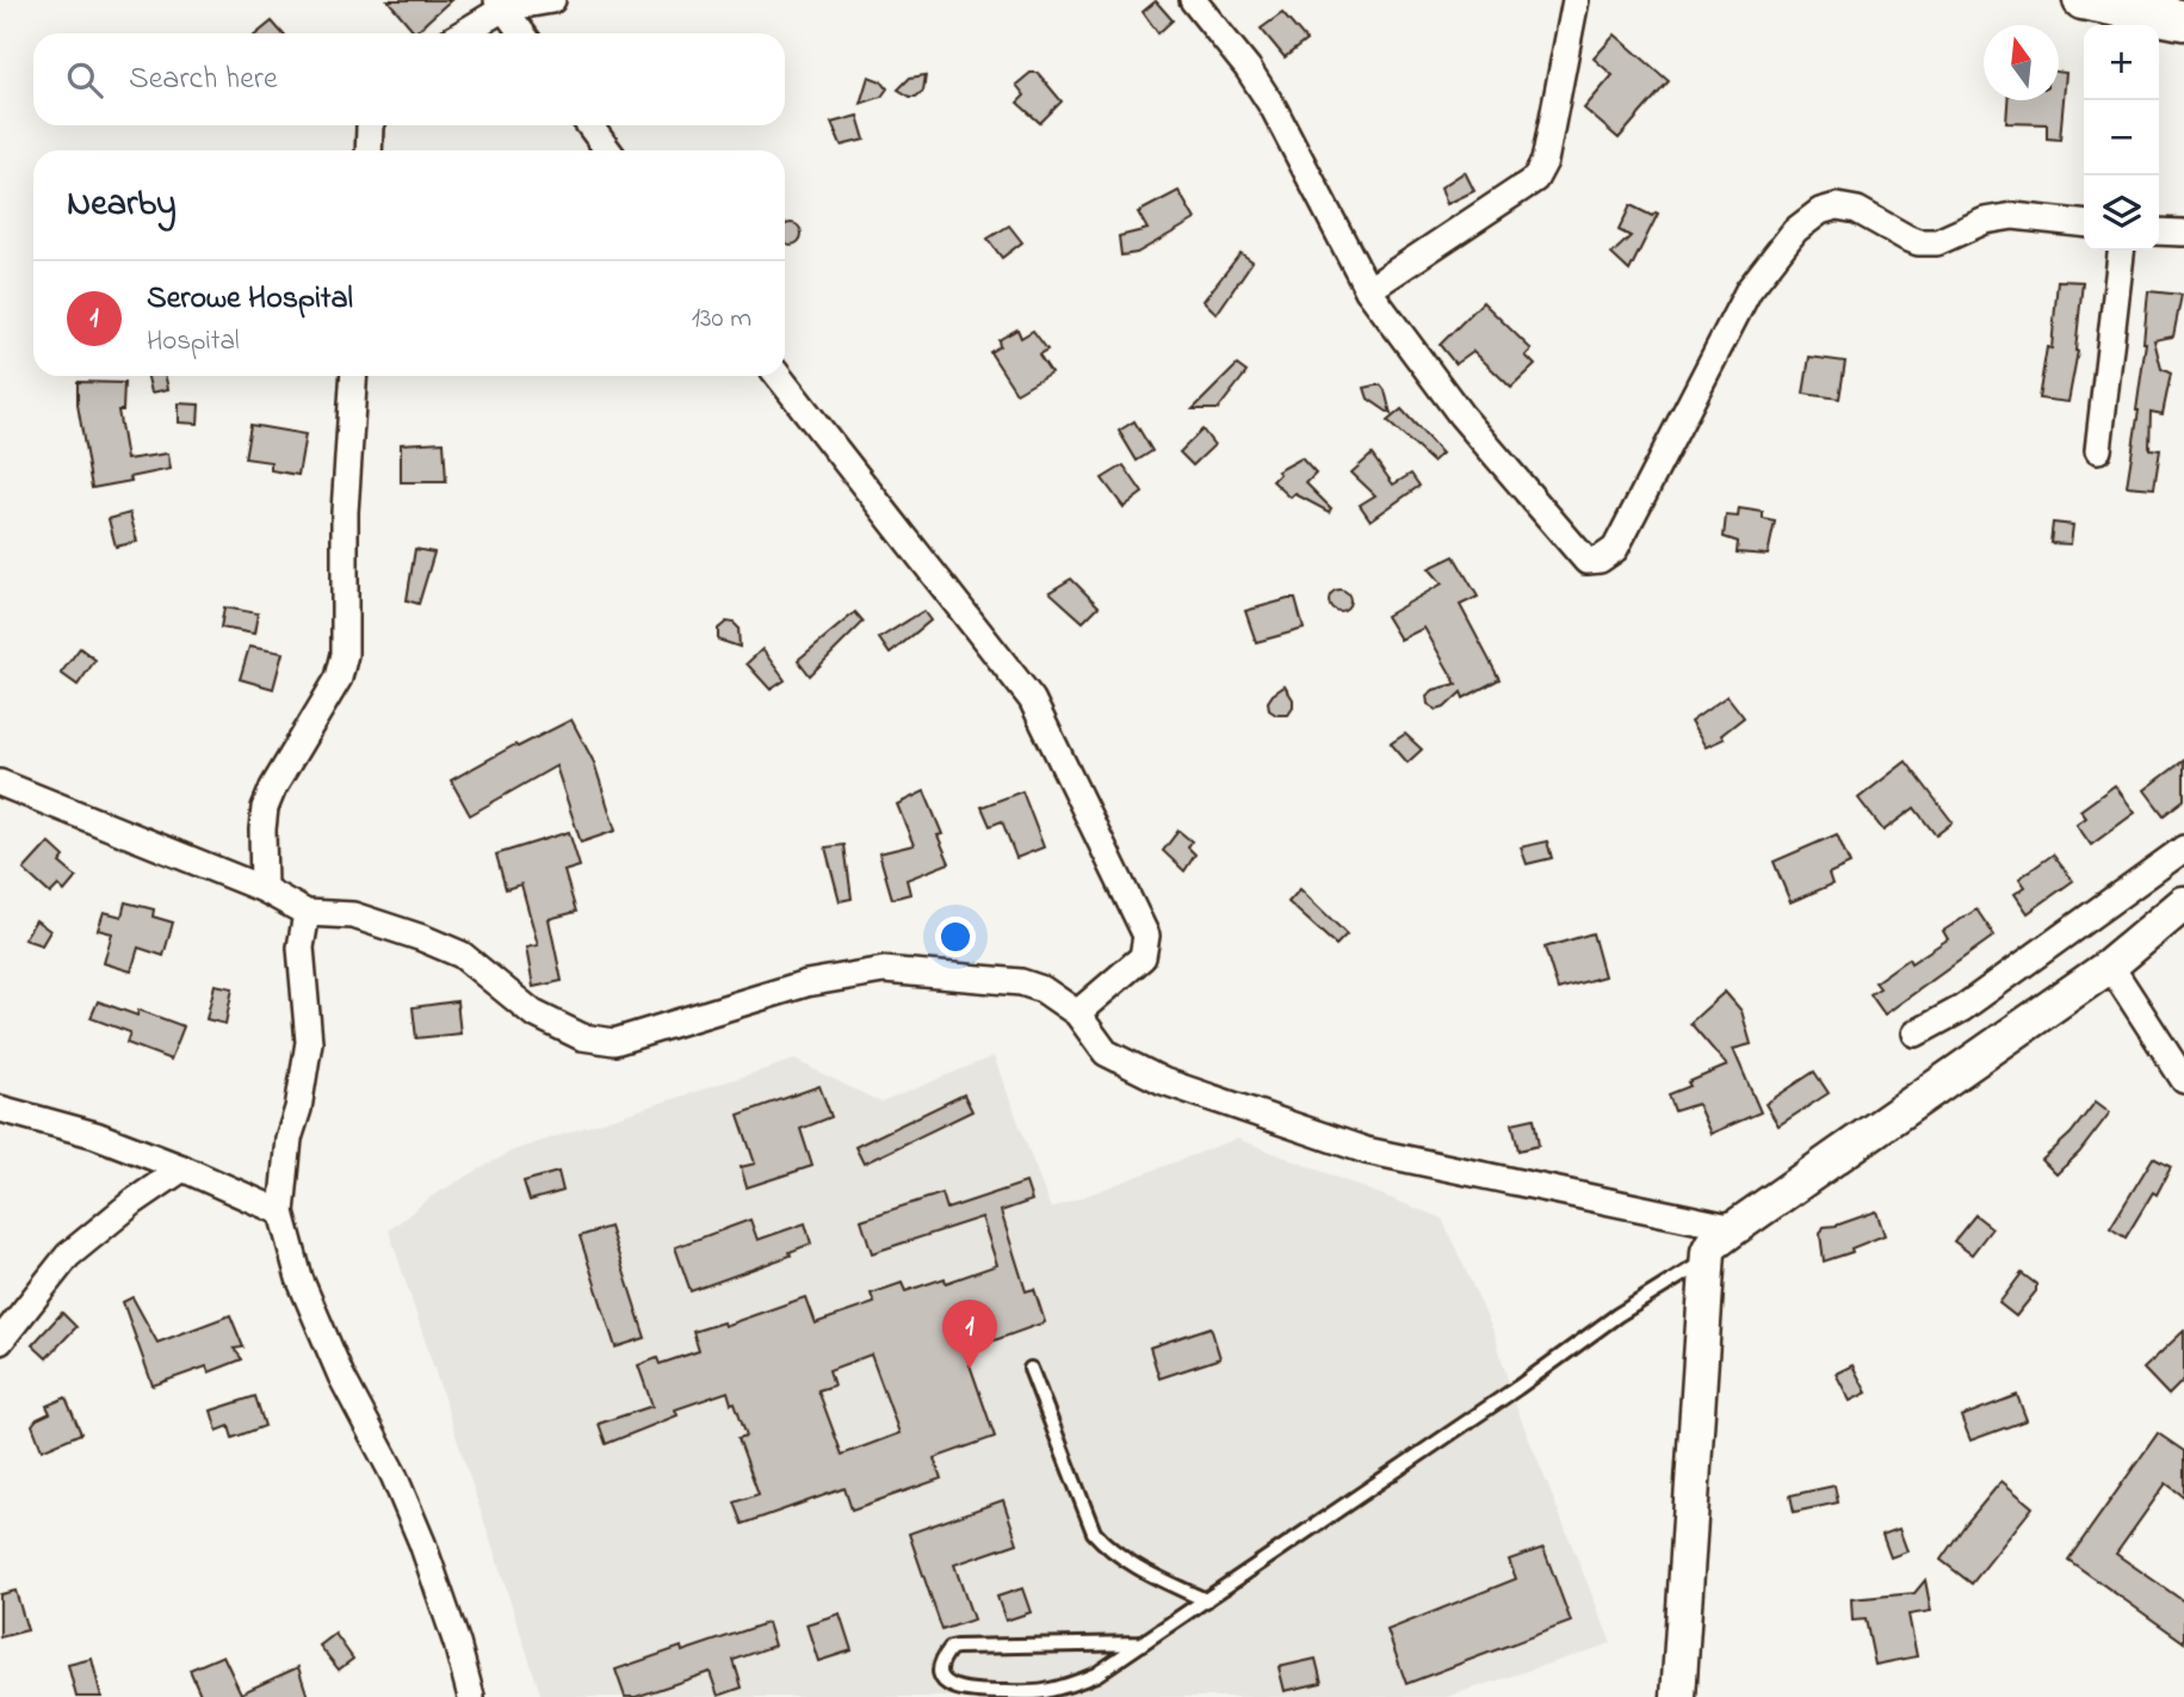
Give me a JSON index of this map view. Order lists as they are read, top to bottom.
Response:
{
  "north": "top",
  "page": {
    "map_buttons": ["+", "−"],
    "search": "Search here",
    "heading": "Nearby",
    "list": [
      {
        "mark": "1",
        "name": "Serowe Hospital",
        "note": "Hospital",
        "value": "130 m"
      }
    ],
    "pins": "1"
  }
}
